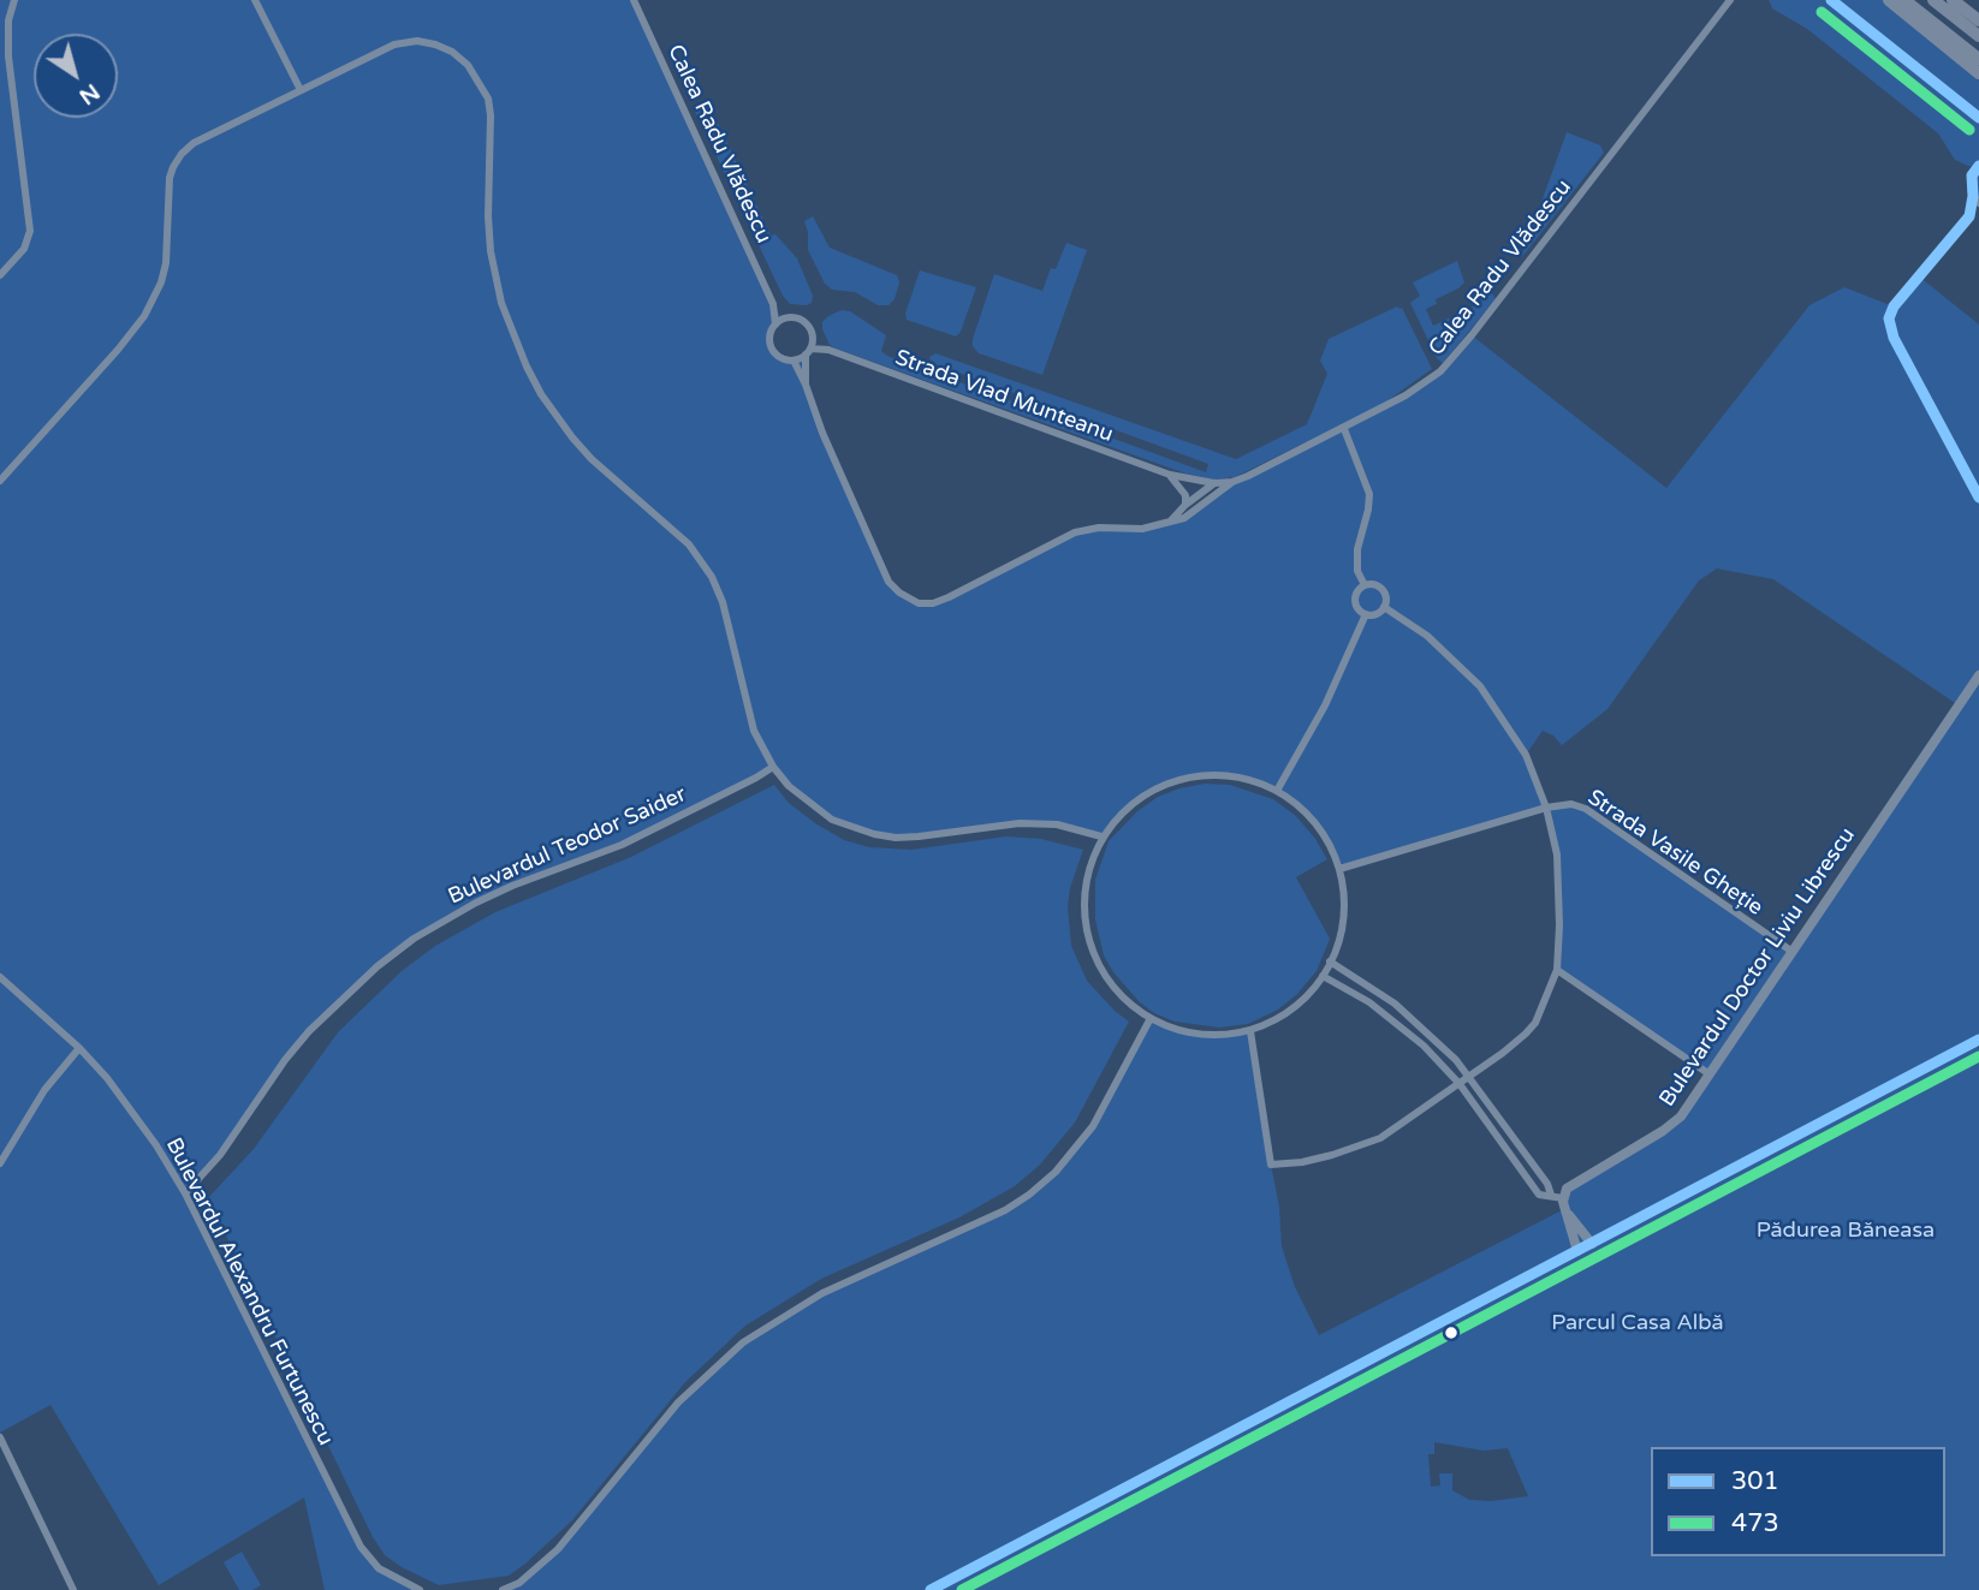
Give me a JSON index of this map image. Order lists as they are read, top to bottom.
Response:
{
  "streets": {
    "street": [
      "Calea Radu Vlădescu",
      "Strada Vlad Munteanu",
      "Bulevardul Teodor Saider",
      "Strada Vasile Gheție",
      "Bulevardul Doctor Liviu Librescu",
      "Bulevardul Alexandru Furtunescu"
    ]
  },
  "crossings": [
    ["Calea Radu Vlădescu", "Strada Vlad Munteanu"],
    ["Bulevardul Teodor Saider", "Bulevardul Alexandru Furtunescu"],
    ["Strada Vasile Gheție", "Bulevardul Doctor Liviu Librescu"]
  ],
  "parks": ["Pădurea Băneasa", "Parcul Casa Albă"],
  "lines": ["transit line 301", "transit line 473"],
  "legend": ["301", "473"],
  "north": "bottom right"
}
